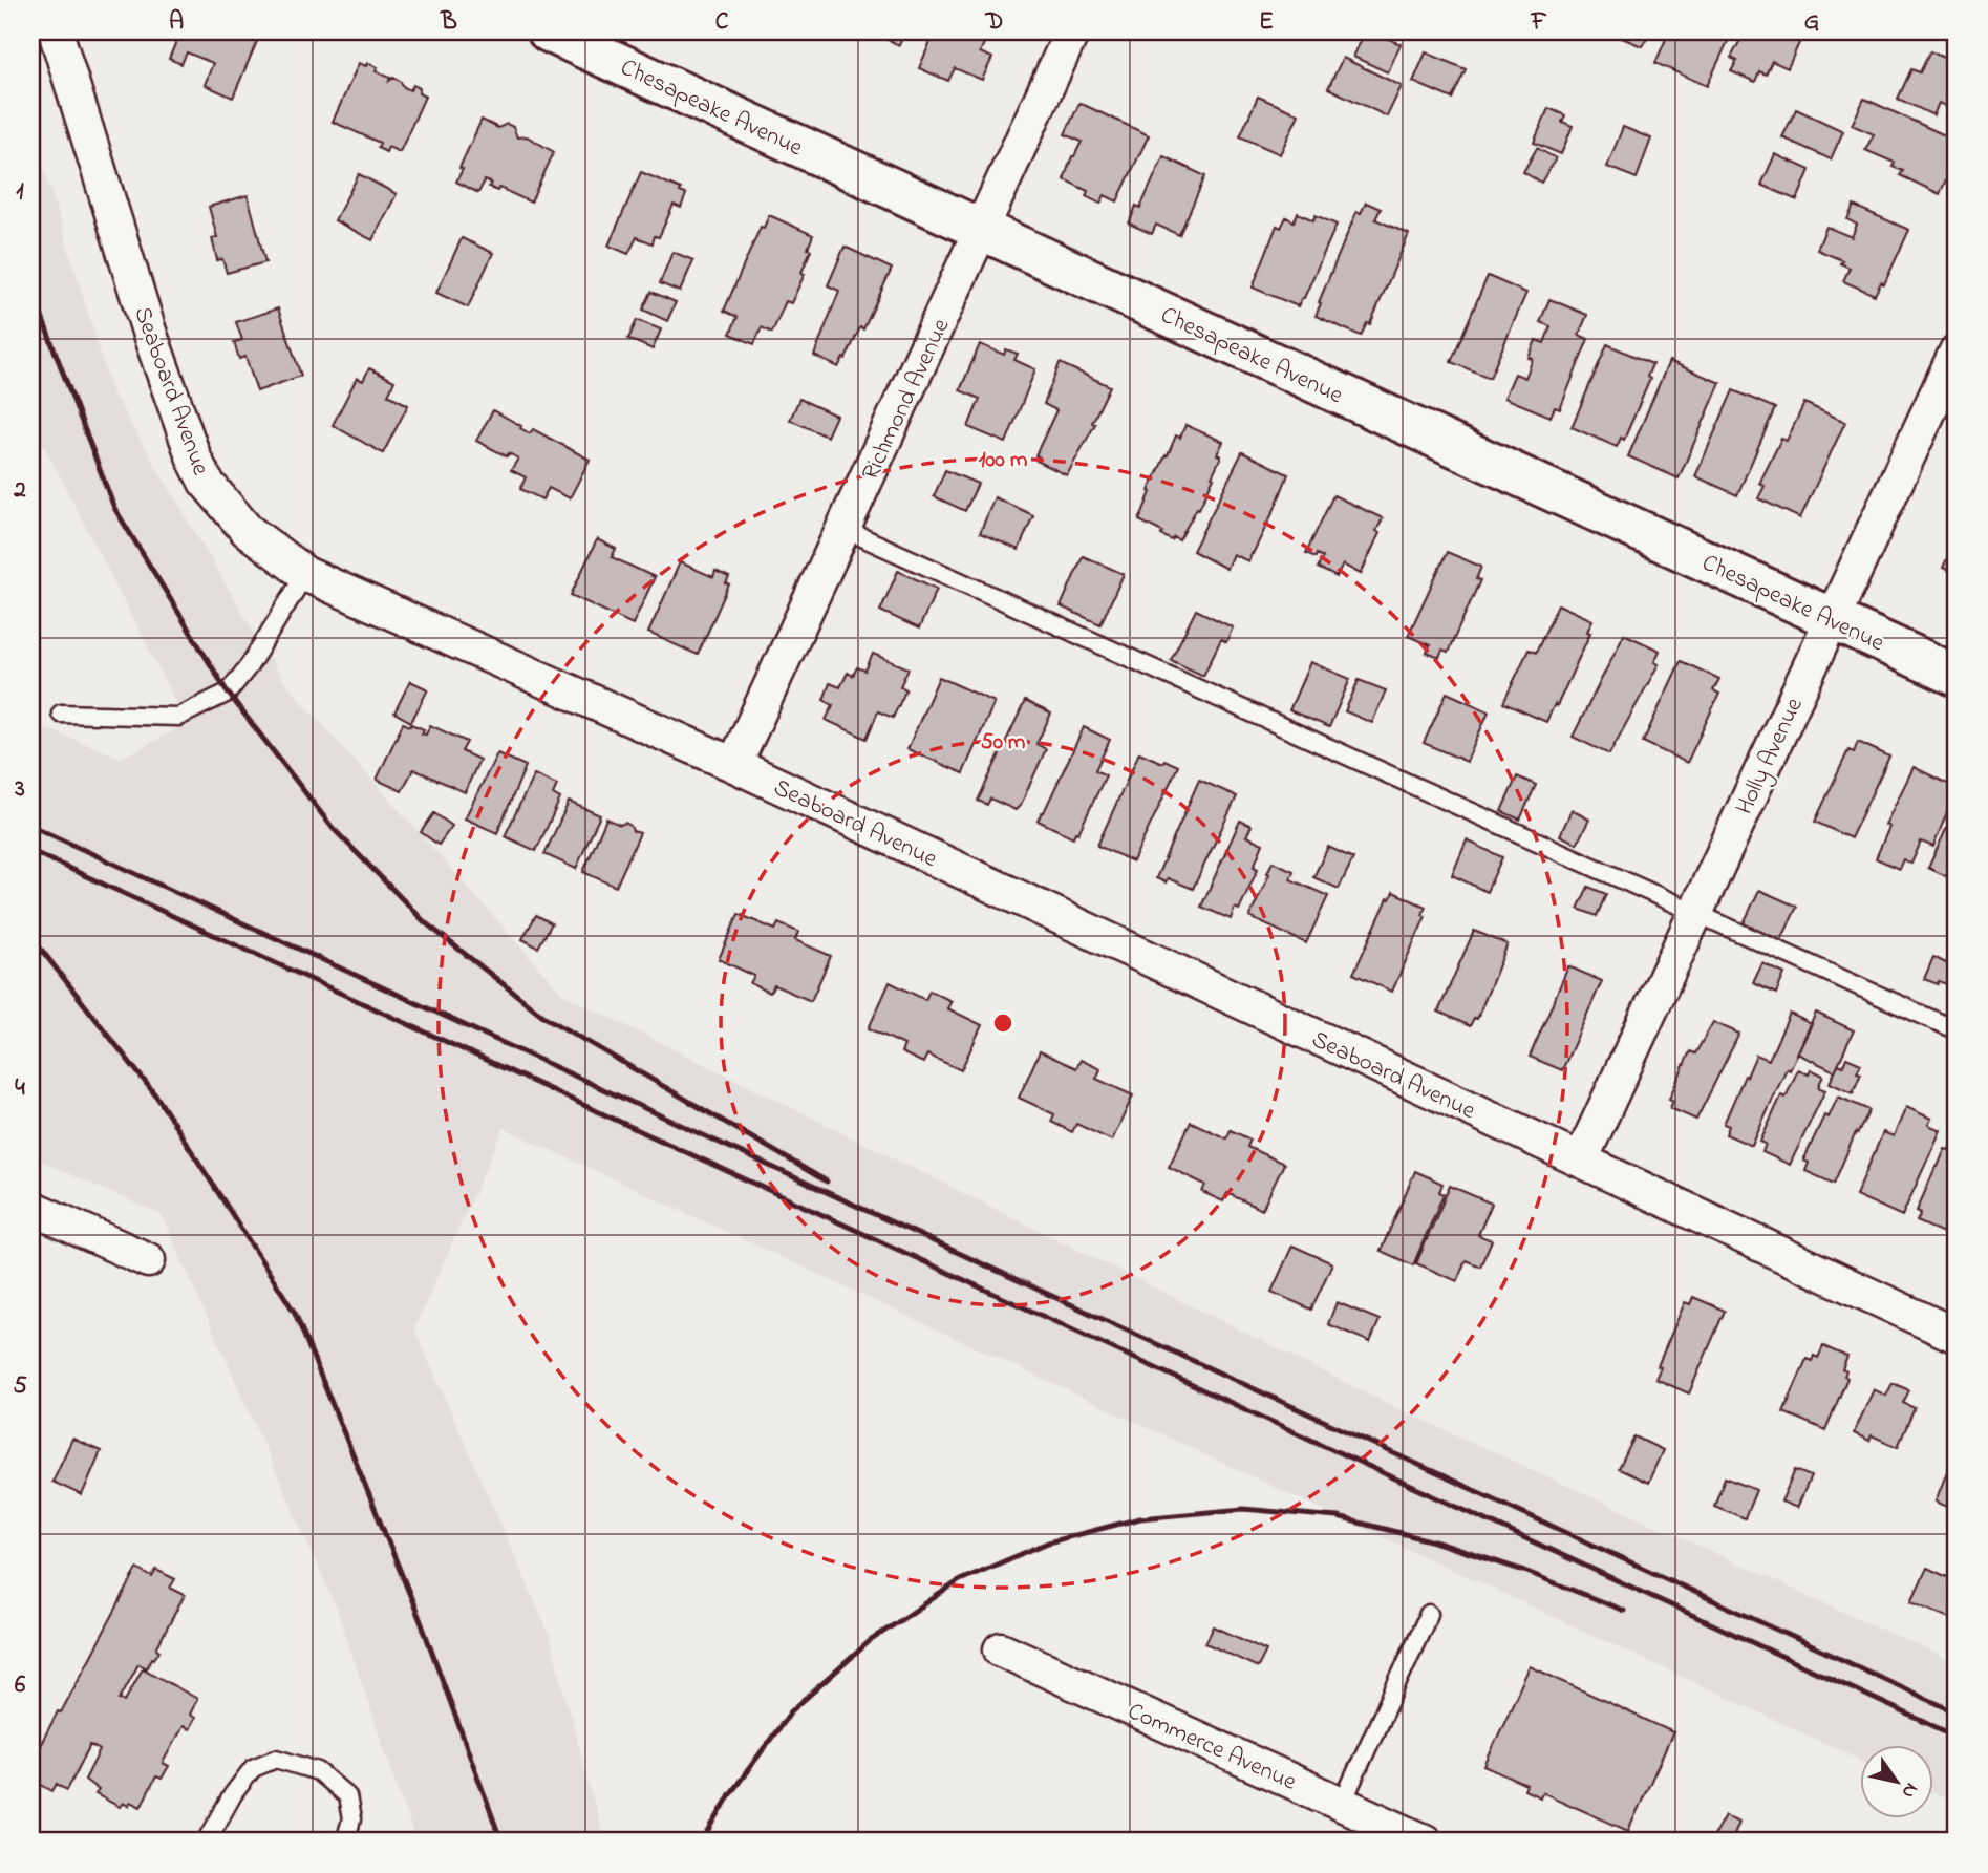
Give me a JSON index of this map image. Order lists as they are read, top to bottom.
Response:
{
  "streets": {
    "street": [
      "Chesapeake Avenue",
      "Seaboard Avenue",
      "Richmond Avenue",
      "Holly Avenue",
      "Commerce Avenue"
    ]
  },
  "crossings": [
    ["Chesapeake Avenue", "Richmond Avenue"],
    ["Chesapeake Avenue", "Holly Avenue"],
    ["Seaboard Avenue", "Richmond Avenue"],
    ["Seaboard Avenue", "Holly Avenue"]
  ],
  "north": "bottom right",
  "grid": {
    "columns": [
      "A",
      "B",
      "C",
      "D",
      "E",
      "F",
      "G"
    ],
    "rows": [
      "1",
      "2",
      "3",
      "4",
      "5",
      "6"
    ]
  },
  "rings": ["100 m", "50 m"]
}
